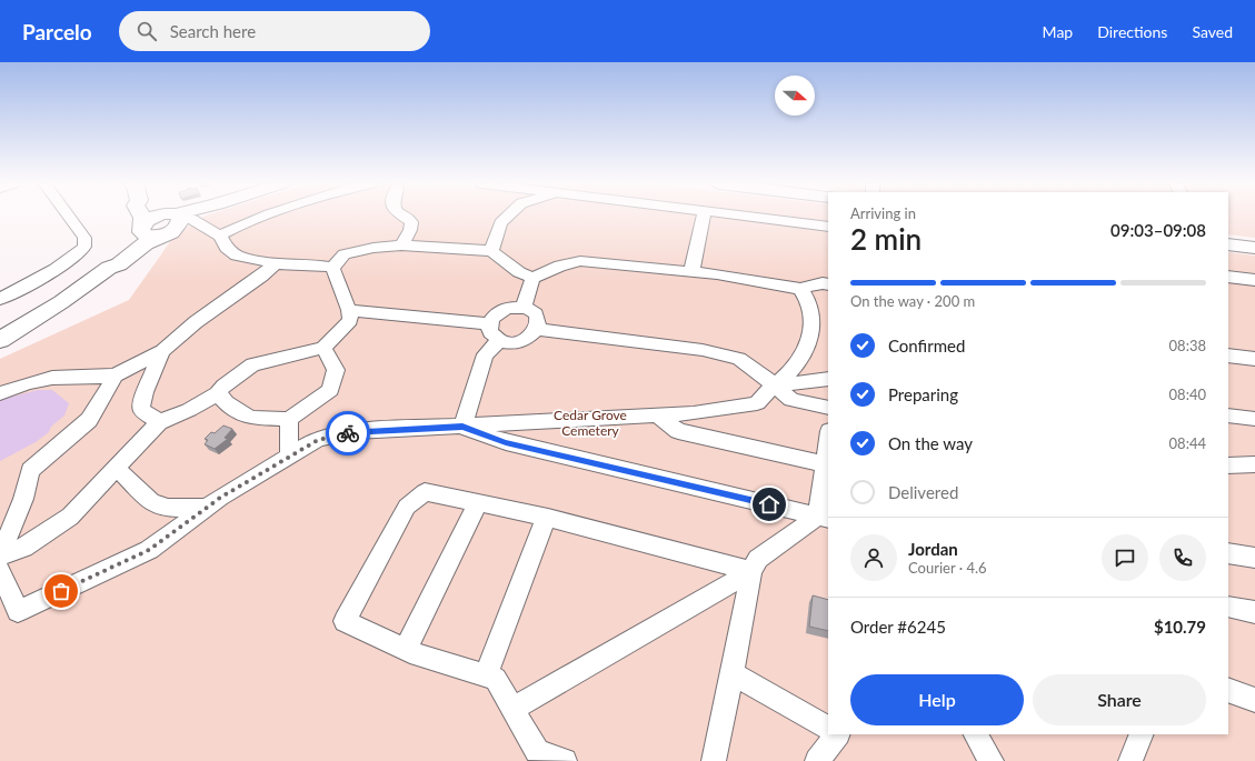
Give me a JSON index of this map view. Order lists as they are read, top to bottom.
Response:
{
  "parks": ["Cedar Grove Cemetery"],
  "north": "right",
  "page": {
    "header": "Parcelo",
    "search": "Search here",
    "nav": ["Map", "Directions", "Saved"],
    "heading": ["2 min", "Arriving in", "09:03–09:08"],
    "panel": [
      "Jordan",
      "Courier · 4.6",
      "Order #6245",
      "$10.79"
    ],
    "bar": "On the way · 200 m",
    "list": [
      ["Confirmed", "08:38"],
      ["Preparing", "08:40"],
      ["On the way", "08:44"],
      "Delivered"
    ],
    "buttons": ["Help", "Share"]
  }
}
